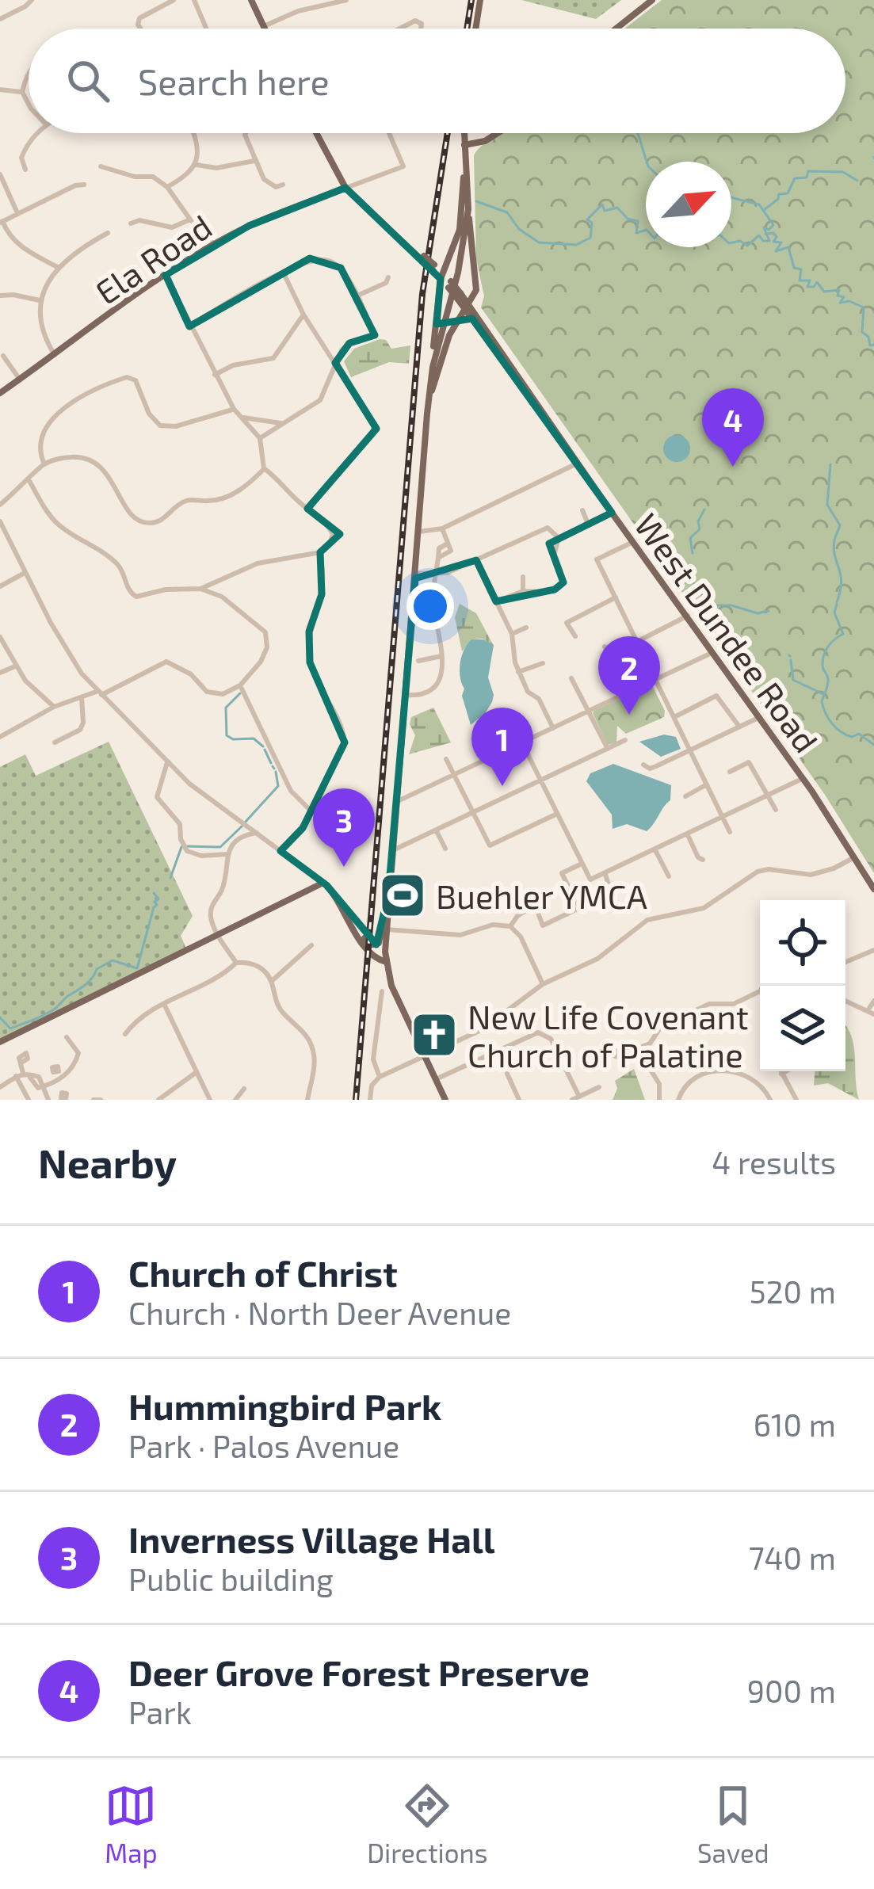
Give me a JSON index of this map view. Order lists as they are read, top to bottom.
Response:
{
  "streets": {
    "main road": ["Ela Road", "West Dundee Road"]
  },
  "crossings": [
    ["Ela Road", "West Dundee Road"]
  ],
  "places": {
    "sports": ["Buehler YMCA"],
    "church": ["New Life Covenant Church of Palatine"]
  },
  "north": "top right",
  "page": {
    "search": "Search here",
    "pins": [
      "4",
      "2",
      "1",
      "3"
    ],
    "heading": ["Nearby", "4 results"],
    "list": [
      {
        "mark": "1",
        "name": "Church of Christ",
        "note": "Church · North Deer Avenue",
        "value": "520 m"
      },
      {
        "mark": "2",
        "name": "Hummingbird Park",
        "note": "Park · Palos Avenue",
        "value": "610 m"
      },
      {
        "mark": "3",
        "name": "Inverness Village Hall",
        "note": "Public building",
        "value": "740 m"
      },
      {
        "mark": "4",
        "name": "Deer Grove Forest Preserve",
        "note": "Park",
        "value": "900 m"
      }
    ],
    "nav": ["Map", "Directions", "Saved"]
  }
}
